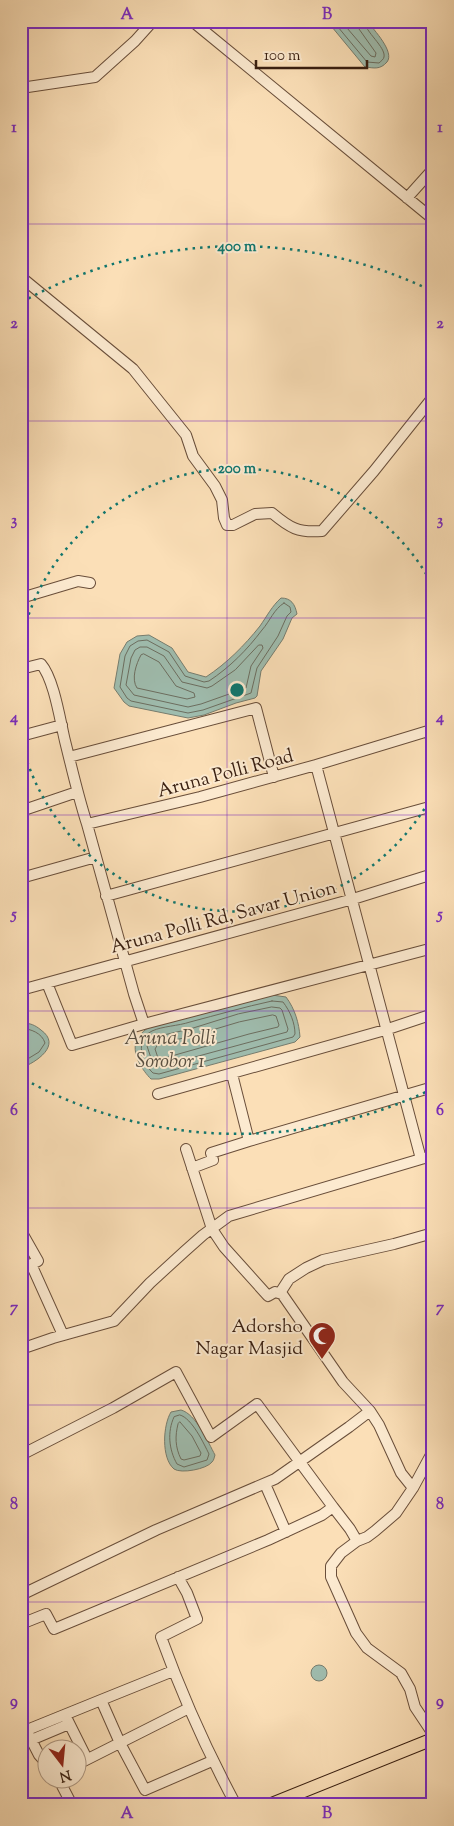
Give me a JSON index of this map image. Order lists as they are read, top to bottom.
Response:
{
  "streets": {
    "street": ["Aruna Polli Road", "Aruna Polli Rd, Savar Union"]
  },
  "crossings": [
    ["Aruna Polli Road", "Aruna Polli Rd, Savar Union"]
  ],
  "water": ["Aruna Polli Sorobor 1"],
  "places": {
    "mosque": ["Adorsho Nagar Masjid"]
  },
  "scale_bar": "100 m",
  "north": "bottom",
  "grid": {
    "columns": ["A", "B"],
    "rows": [
      "1",
      "2",
      "3",
      "4",
      "5",
      "6",
      "7",
      "8",
      "9"
    ]
  },
  "rings": ["400 m", "200 m"]
}
